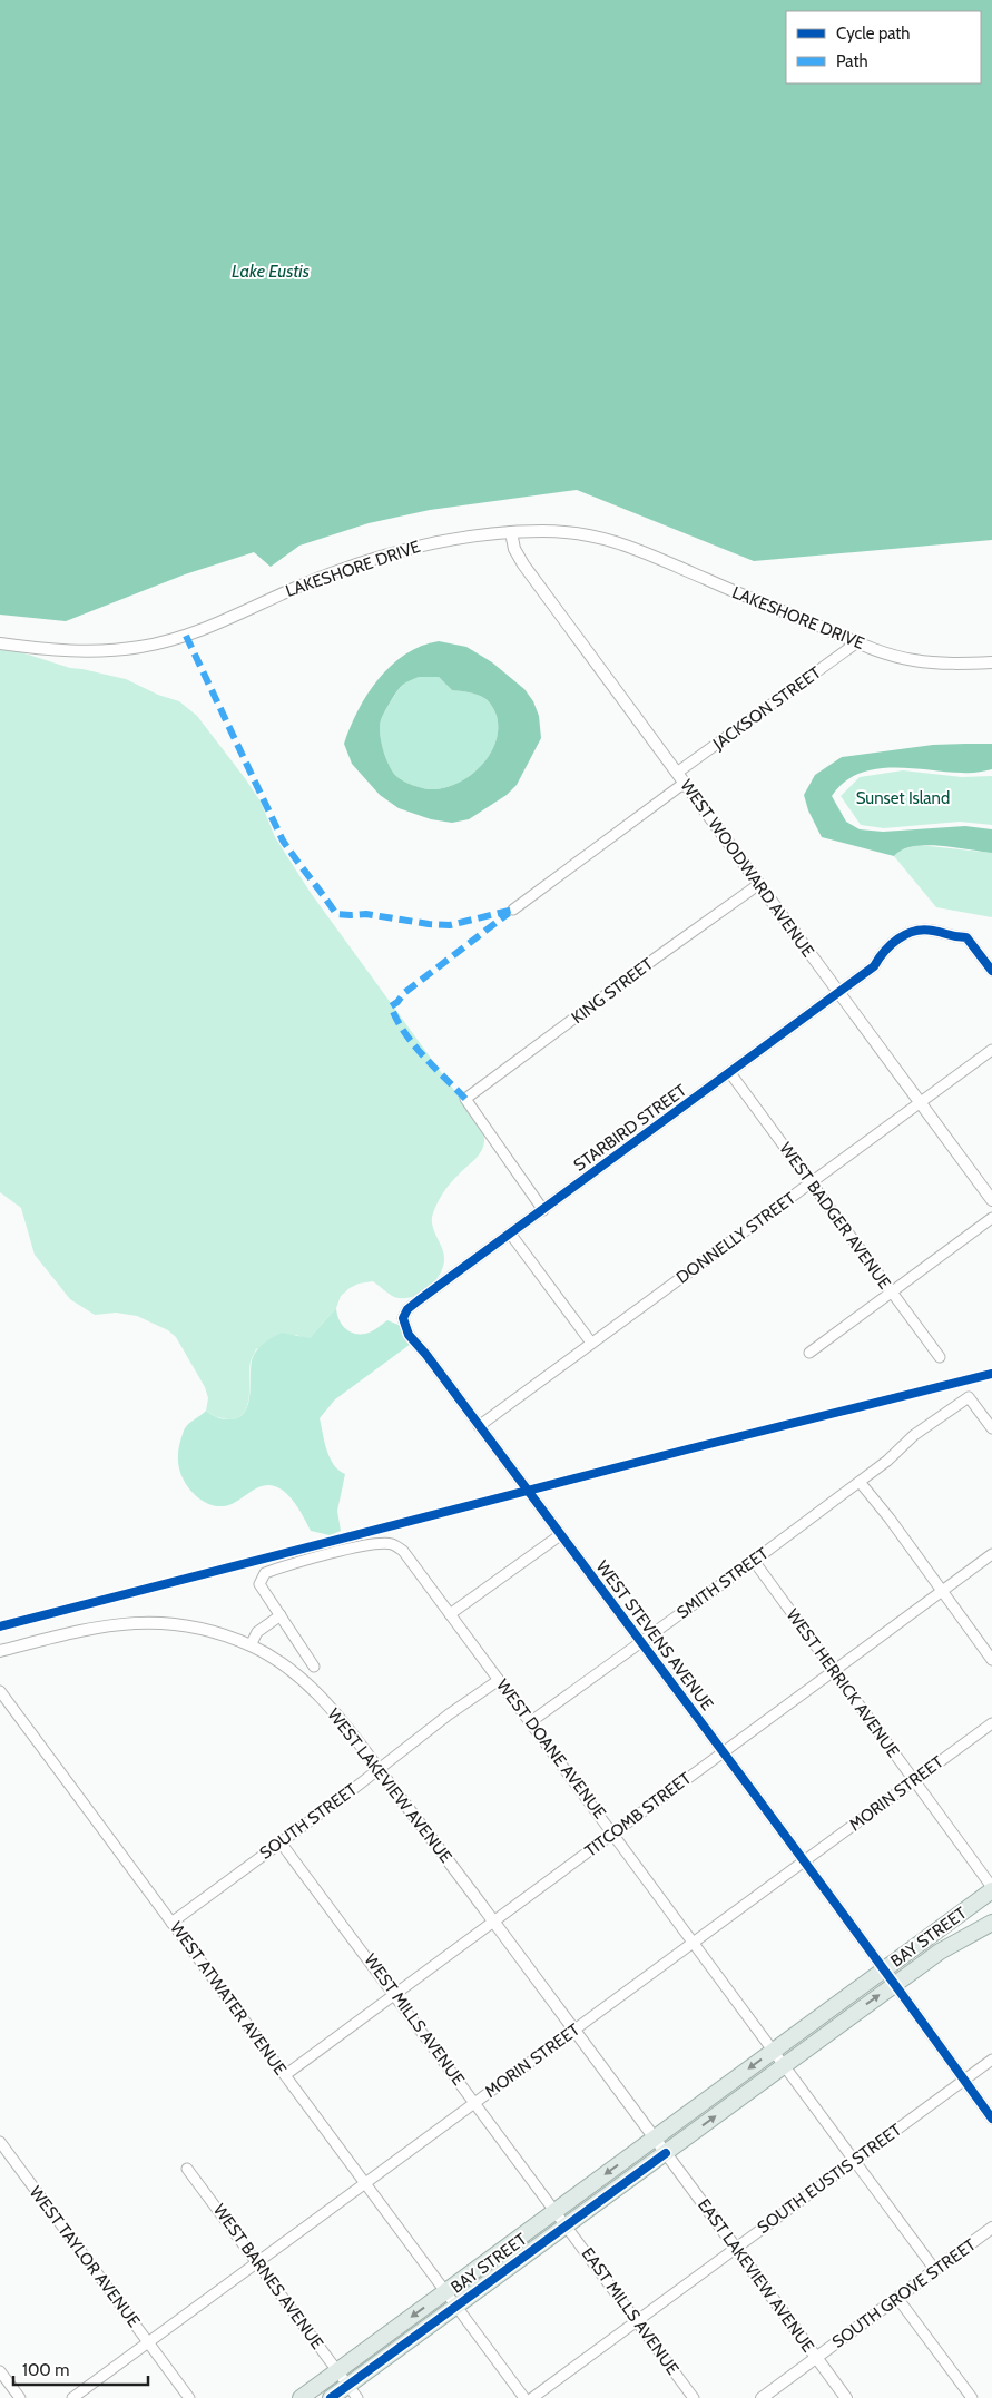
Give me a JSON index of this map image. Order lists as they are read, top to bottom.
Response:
{
  "streets": {
    "main road": ["BAY STREET"],
    "street": [
      "LAKESHORE DRIVE",
      "JACKSON STREET",
      "WEST WOODWARD AVENUE",
      "KING STREET",
      "STARBIRD STREET",
      "WEST BADGER AVENUE",
      "DONNELLY STREET",
      "SMITH STREET",
      "WEST STEVENS AVENUE",
      "WEST HERRICK AVENUE",
      "WEST DOANE AVENUE",
      "WEST LAKEVIEW AVENUE",
      "MORIN STREET",
      "TITCOMB STREET",
      "SOUTH STREET",
      "WEST ATWATER AVENUE",
      "WEST MILLS AVENUE",
      "SOUTH EUSTIS STREET",
      "WEST TAYLOR AVENUE",
      "EAST LAKEVIEW AVENUE",
      "WEST BARNES AVENUE",
      "SOUTH GROVE STREET",
      "EAST MILLS AVENUE"
    ]
  },
  "crossings": [
    ["LAKESHORE DRIVE", "JACKSON STREET"],
    ["LAKESHORE DRIVE", "WEST WOODWARD AVENUE"],
    ["JACKSON STREET", "WEST WOODWARD AVENUE"],
    ["WEST WOODWARD AVENUE", "KING STREET"],
    ["WEST WOODWARD AVENUE", "STARBIRD STREET"],
    ["WEST WOODWARD AVENUE", "DONNELLY STREET"],
    ["KING STREET", "STARBIRD STREET"],
    ["STARBIRD STREET", "WEST BADGER AVENUE"],
    ["STARBIRD STREET", "WEST STEVENS AVENUE"],
    ["WEST BADGER AVENUE", "DONNELLY STREET"],
    ["DONNELLY STREET", "WEST STEVENS AVENUE"],
    ["SMITH STREET", "WEST STEVENS AVENUE"],
    ["SMITH STREET", "WEST HERRICK AVENUE"],
    ["SMITH STREET", "WEST DOANE AVENUE"],
    ["WEST STEVENS AVENUE", "MORIN STREET"],
    ["WEST STEVENS AVENUE", "TITCOMB STREET"],
    ["WEST STEVENS AVENUE", "BAY STREET"],
    ["WEST STEVENS AVENUE", "SOUTH EUSTIS STREET"],
    ["WEST HERRICK AVENUE", "MORIN STREET"],
    ["WEST HERRICK AVENUE", "TITCOMB STREET"],
    ["WEST HERRICK AVENUE", "BAY STREET"],
    ["WEST DOANE AVENUE", "MORIN STREET"],
    ["WEST DOANE AVENUE", "TITCOMB STREET"],
    ["WEST DOANE AVENUE", "SOUTH STREET"],
    ["WEST DOANE AVENUE", "BAY STREET"],
    ["WEST DOANE AVENUE", "SOUTH EUSTIS STREET"],
    ["WEST DOANE AVENUE", "SOUTH GROVE STREET"],
    ["WEST LAKEVIEW AVENUE", "MORIN STREET"],
    ["WEST LAKEVIEW AVENUE", "TITCOMB STREET"],
    ["WEST LAKEVIEW AVENUE", "SOUTH STREET"],
    ["WEST LAKEVIEW AVENUE", "BAY STREET"],
    ["WEST LAKEVIEW AVENUE", "EAST LAKEVIEW AVENUE"],
    ["MORIN STREET", "WEST ATWATER AVENUE"],
    ["MORIN STREET", "WEST MILLS AVENUE"],
    ["MORIN STREET", "WEST TAYLOR AVENUE"],
    ["MORIN STREET", "WEST BARNES AVENUE"],
    ["TITCOMB STREET", "WEST ATWATER AVENUE"],
    ["TITCOMB STREET", "WEST MILLS AVENUE"],
    ["SOUTH STREET", "WEST ATWATER AVENUE"],
    ["SOUTH STREET", "WEST MILLS AVENUE"],
    ["BAY STREET", "WEST ATWATER AVENUE"],
    ["BAY STREET", "WEST MILLS AVENUE"],
    ["BAY STREET", "EAST LAKEVIEW AVENUE"],
    ["BAY STREET", "WEST BARNES AVENUE"],
    ["BAY STREET", "EAST MILLS AVENUE"],
    ["WEST MILLS AVENUE", "EAST MILLS AVENUE"],
    ["SOUTH EUSTIS STREET", "EAST LAKEVIEW AVENUE"],
    ["SOUTH EUSTIS STREET", "EAST MILLS AVENUE"],
    ["EAST LAKEVIEW AVENUE", "SOUTH GROVE STREET"]
  ],
  "water": ["Lake Eustis"],
  "parks": ["Sunset Island"],
  "legend": ["Cycle path", "Path"],
  "scale_bar": "100 m"
}
